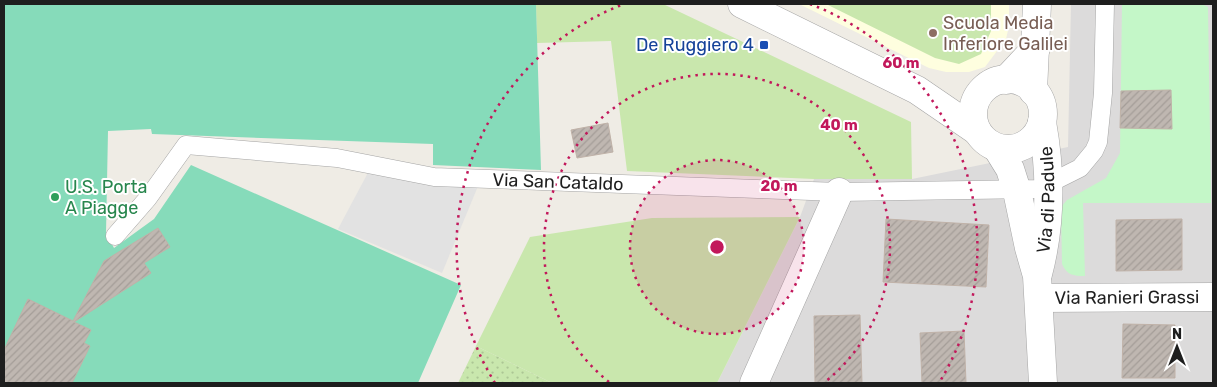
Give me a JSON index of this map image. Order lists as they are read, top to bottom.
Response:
{
  "streets": {
    "street": ["Via di Padule", "Via Ranieri Grassi"],
    "lane": ["Via San Cataldo"]
  },
  "crossings": [
    ["Via San Cataldo", "Via di Padule"],
    ["Via di Padule", "Via Ranieri Grassi"]
  ],
  "places": {
    "other": ["Scuola Media Inferiore Galilei", "U.S. Porta A Piagge"],
    "transit": ["De Ruggiero 4"]
  },
  "north": "top",
  "rings": ["60 m", "40 m", "20 m"]
}
